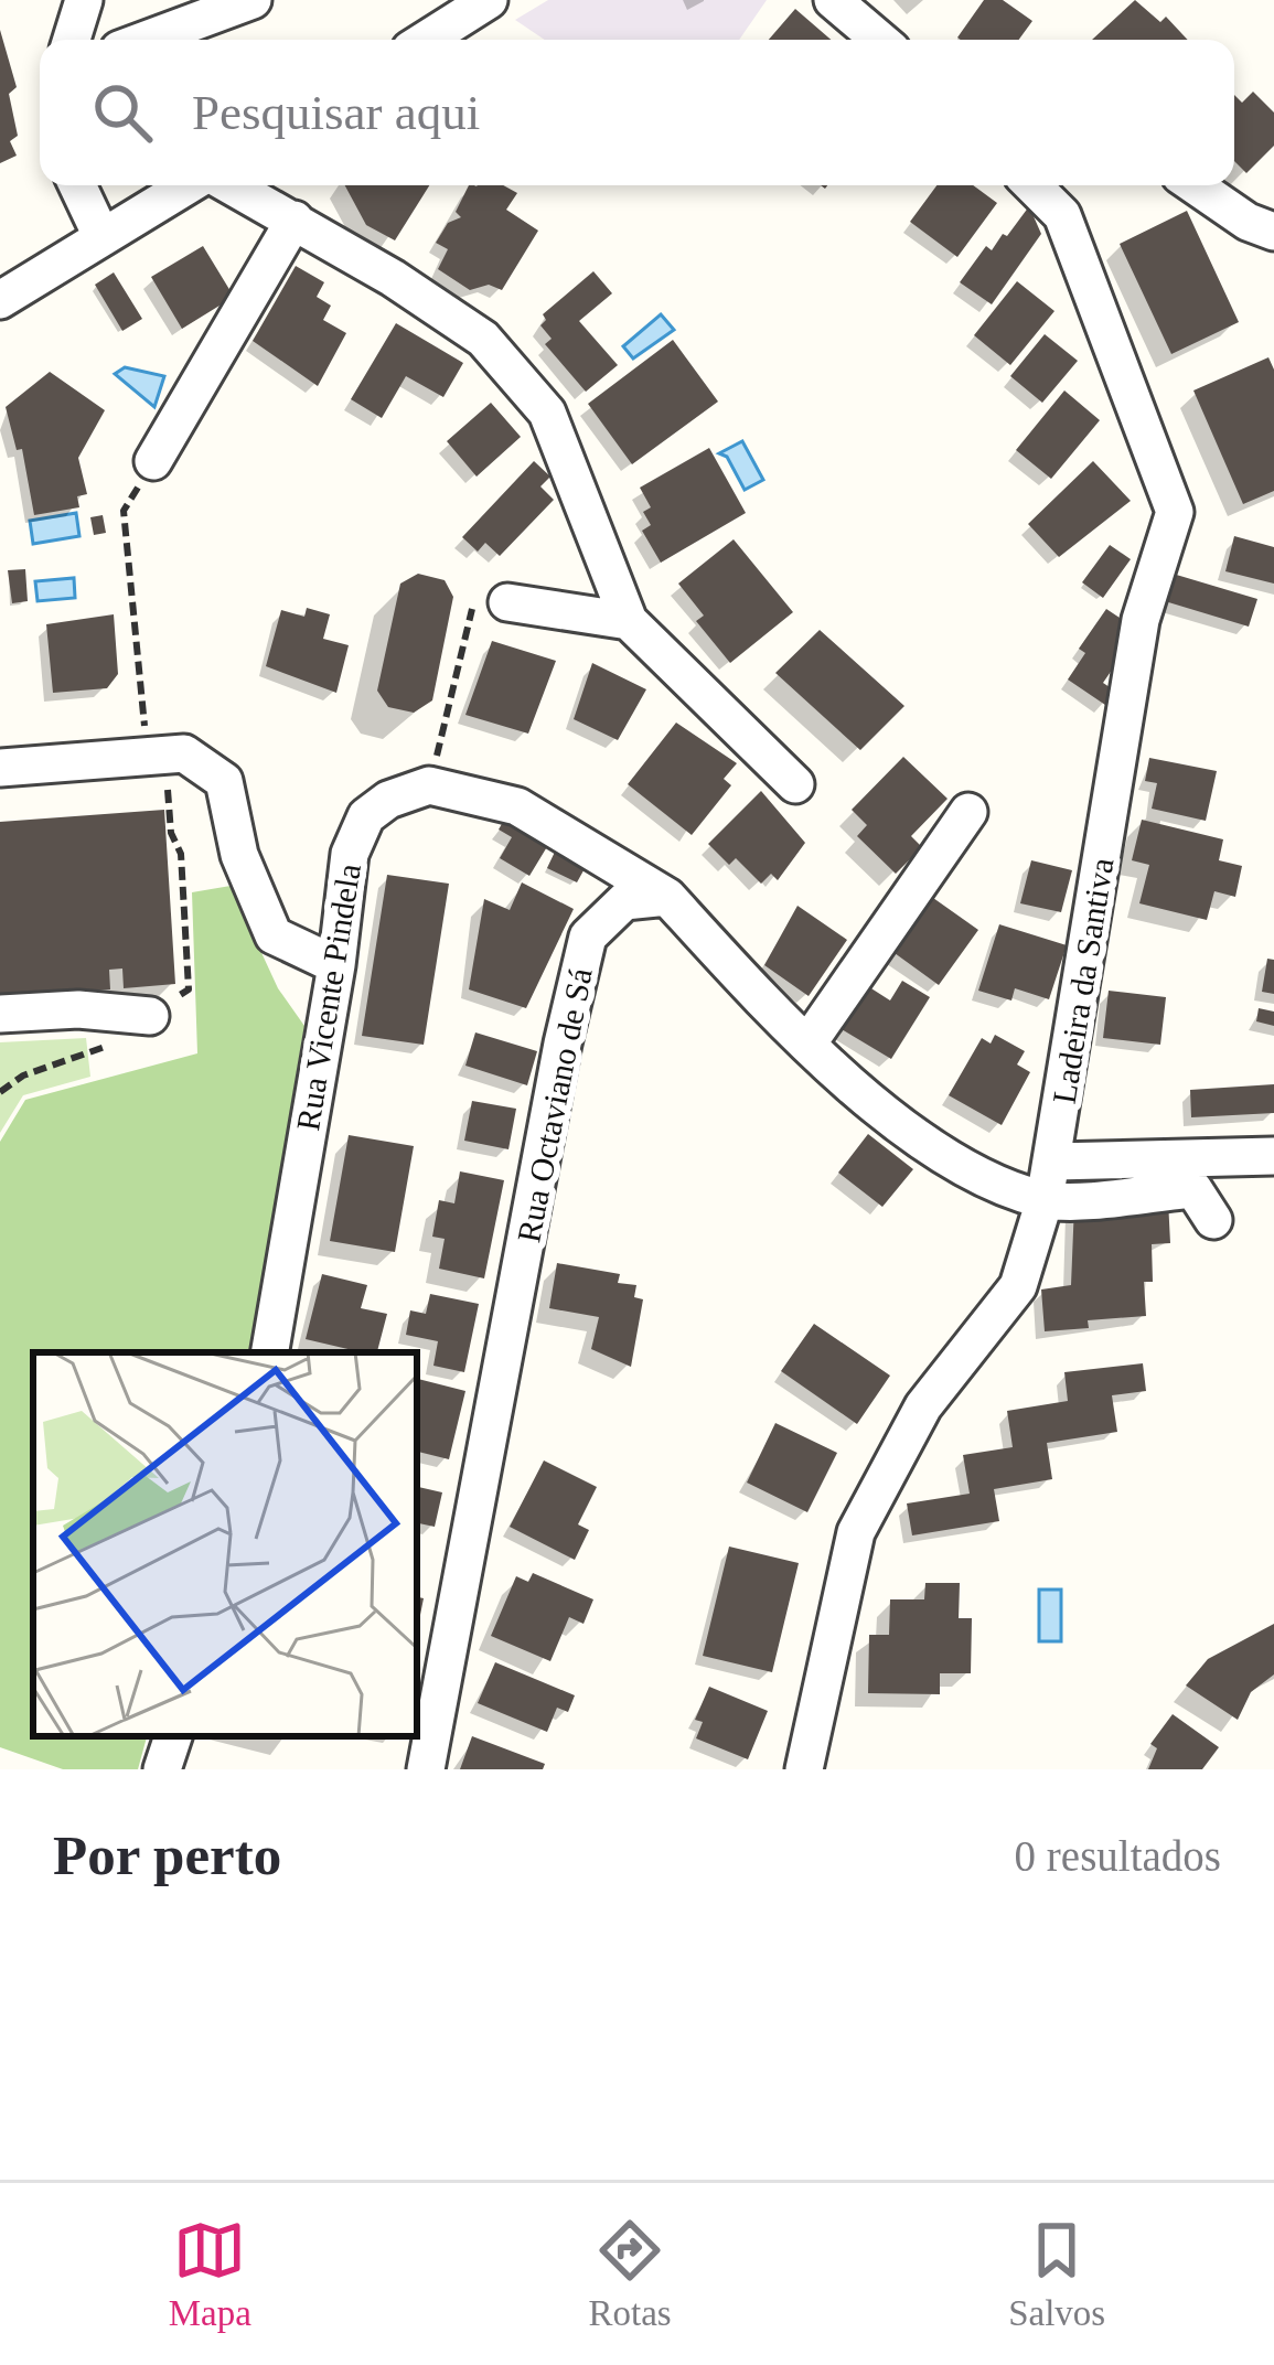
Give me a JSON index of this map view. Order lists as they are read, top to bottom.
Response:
{
  "streets": {
    "street": ["Ladeira da Santiva", "Rua Vicente Pindela", "Rua Octaviano de Sá"]
  },
  "crossings": [
    ["Rua Vicente Pindela", "Rua Octaviano de Sá"]
  ],
  "page": {
    "search": "Pesquisar aqui",
    "heading": ["Por perto", "0 resultados"],
    "nav": ["Mapa", "Rotas", "Salvos"]
  }
}
